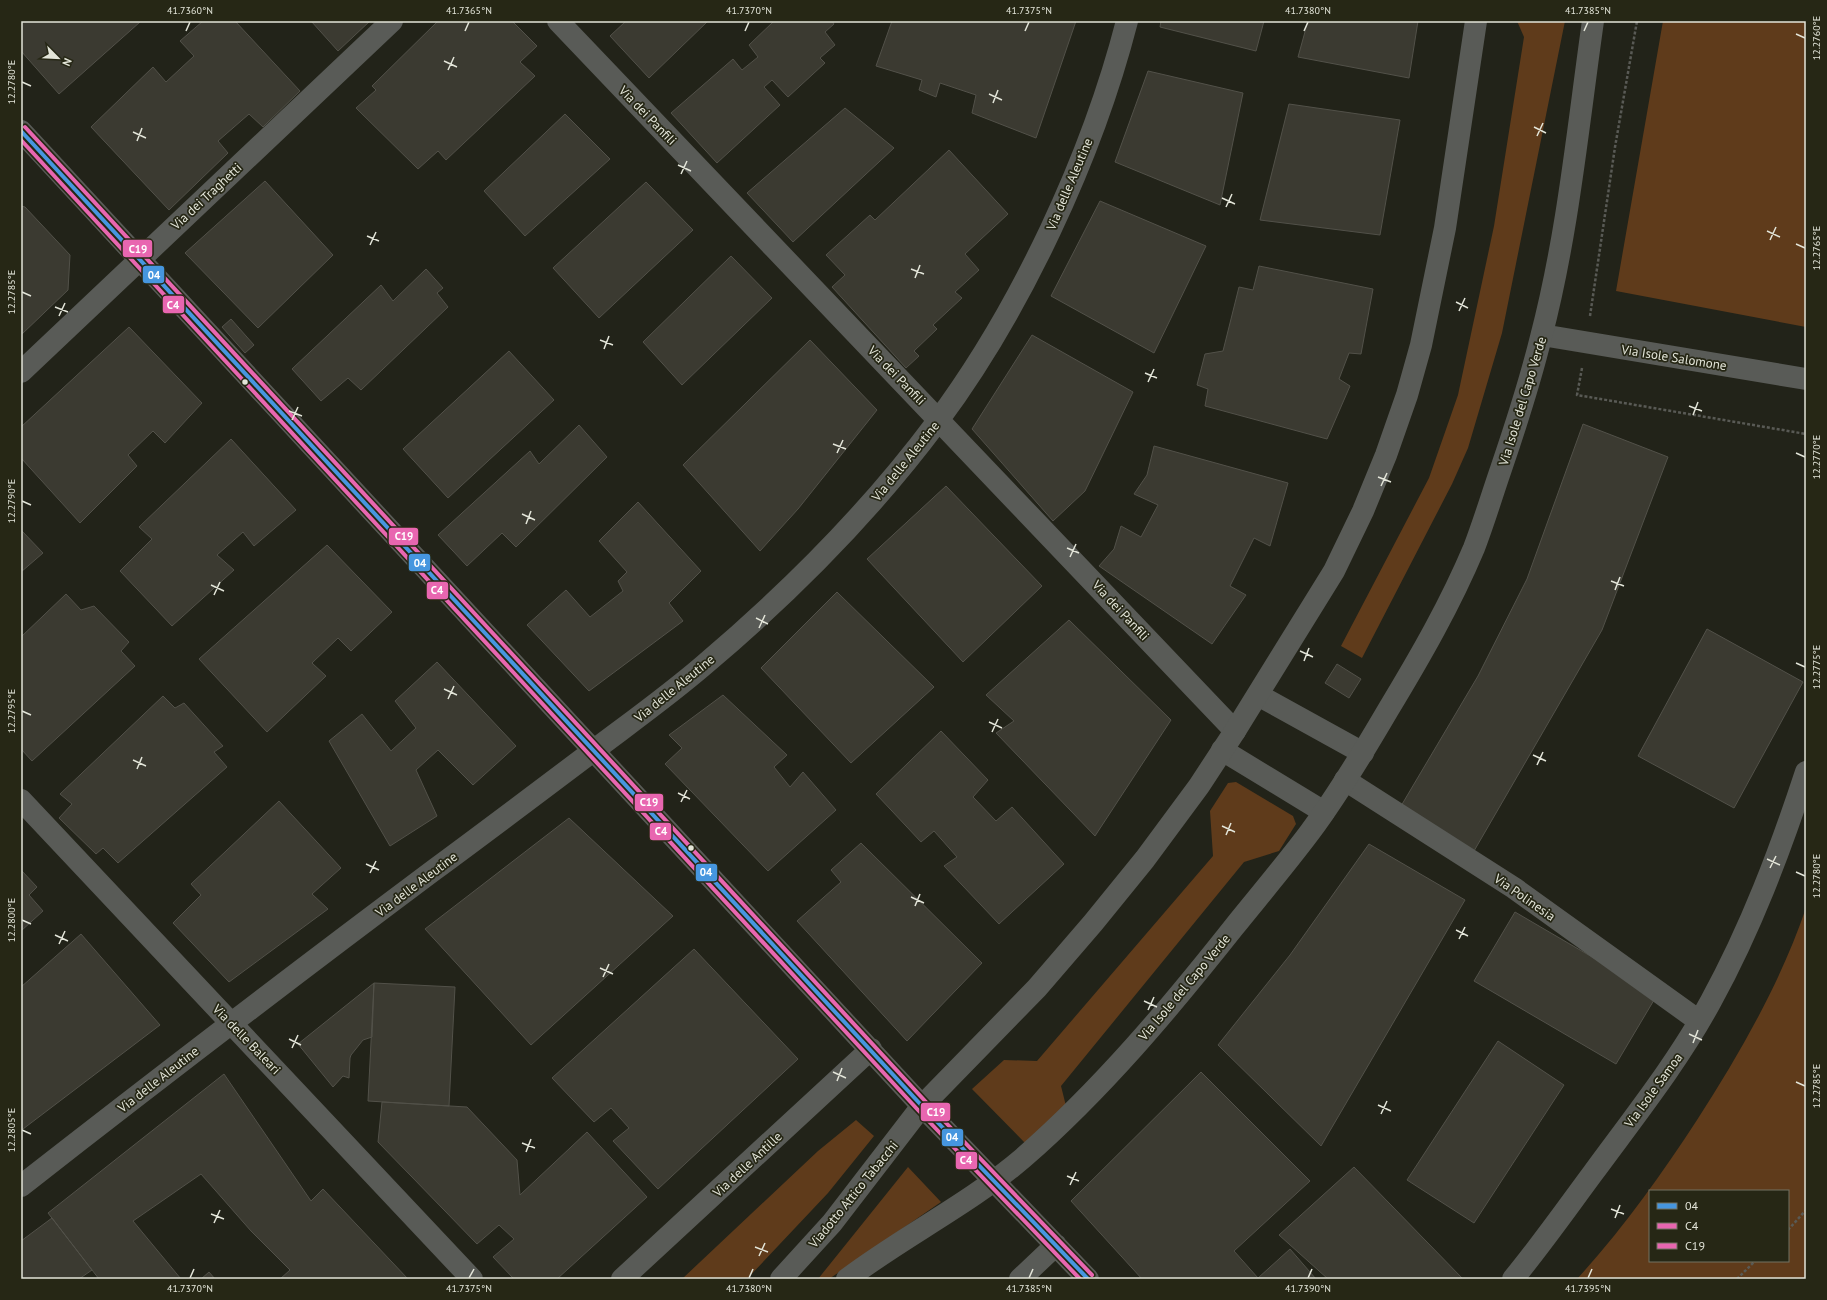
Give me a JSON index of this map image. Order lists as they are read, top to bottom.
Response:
{
  "streets": {
    "street": [
      "Via dei Panfili",
      "Via delle Aleutine",
      "Via dei Traghetti",
      "Via Isole Salomone",
      "Via Isole del Capo Verde",
      "Via Polinesia",
      "Via delle Baleari",
      "Via Isole Samoa",
      "Via delle Antille",
      "Viadotto Attico Tabacchi"
    ]
  },
  "crossings": [
    ["Via dei Panfili", "Via delle Aleutine"],
    ["Via delle Aleutine", "Via delle Baleari"],
    ["Via Isole Salomone", "Via Isole del Capo Verde"],
    ["Via Isole del Capo Verde", "Via Polinesia"],
    ["Via Polinesia", "Via Isole Samoa"]
  ],
  "lines": ["transit line C19", "transit line 04", "transit line C4"],
  "legend": ["04", "C4", "C19"],
  "north": "bottom right",
  "coordinates": [
    "41.7360°N",
    "41.7365°N",
    "41.7370°N",
    "41.7375°N",
    "41.7380°N",
    "41.7385°N",
    "12.2760°E",
    "12.2780°E",
    "12.2765°E",
    "12.2785°E",
    "12.2770°E",
    "12.2790°E",
    "12.2775°E",
    "12.2795°E",
    "12.2800°E",
    "12.2805°E",
    "41.7390°N",
    "41.7395°N"
  ]
}
